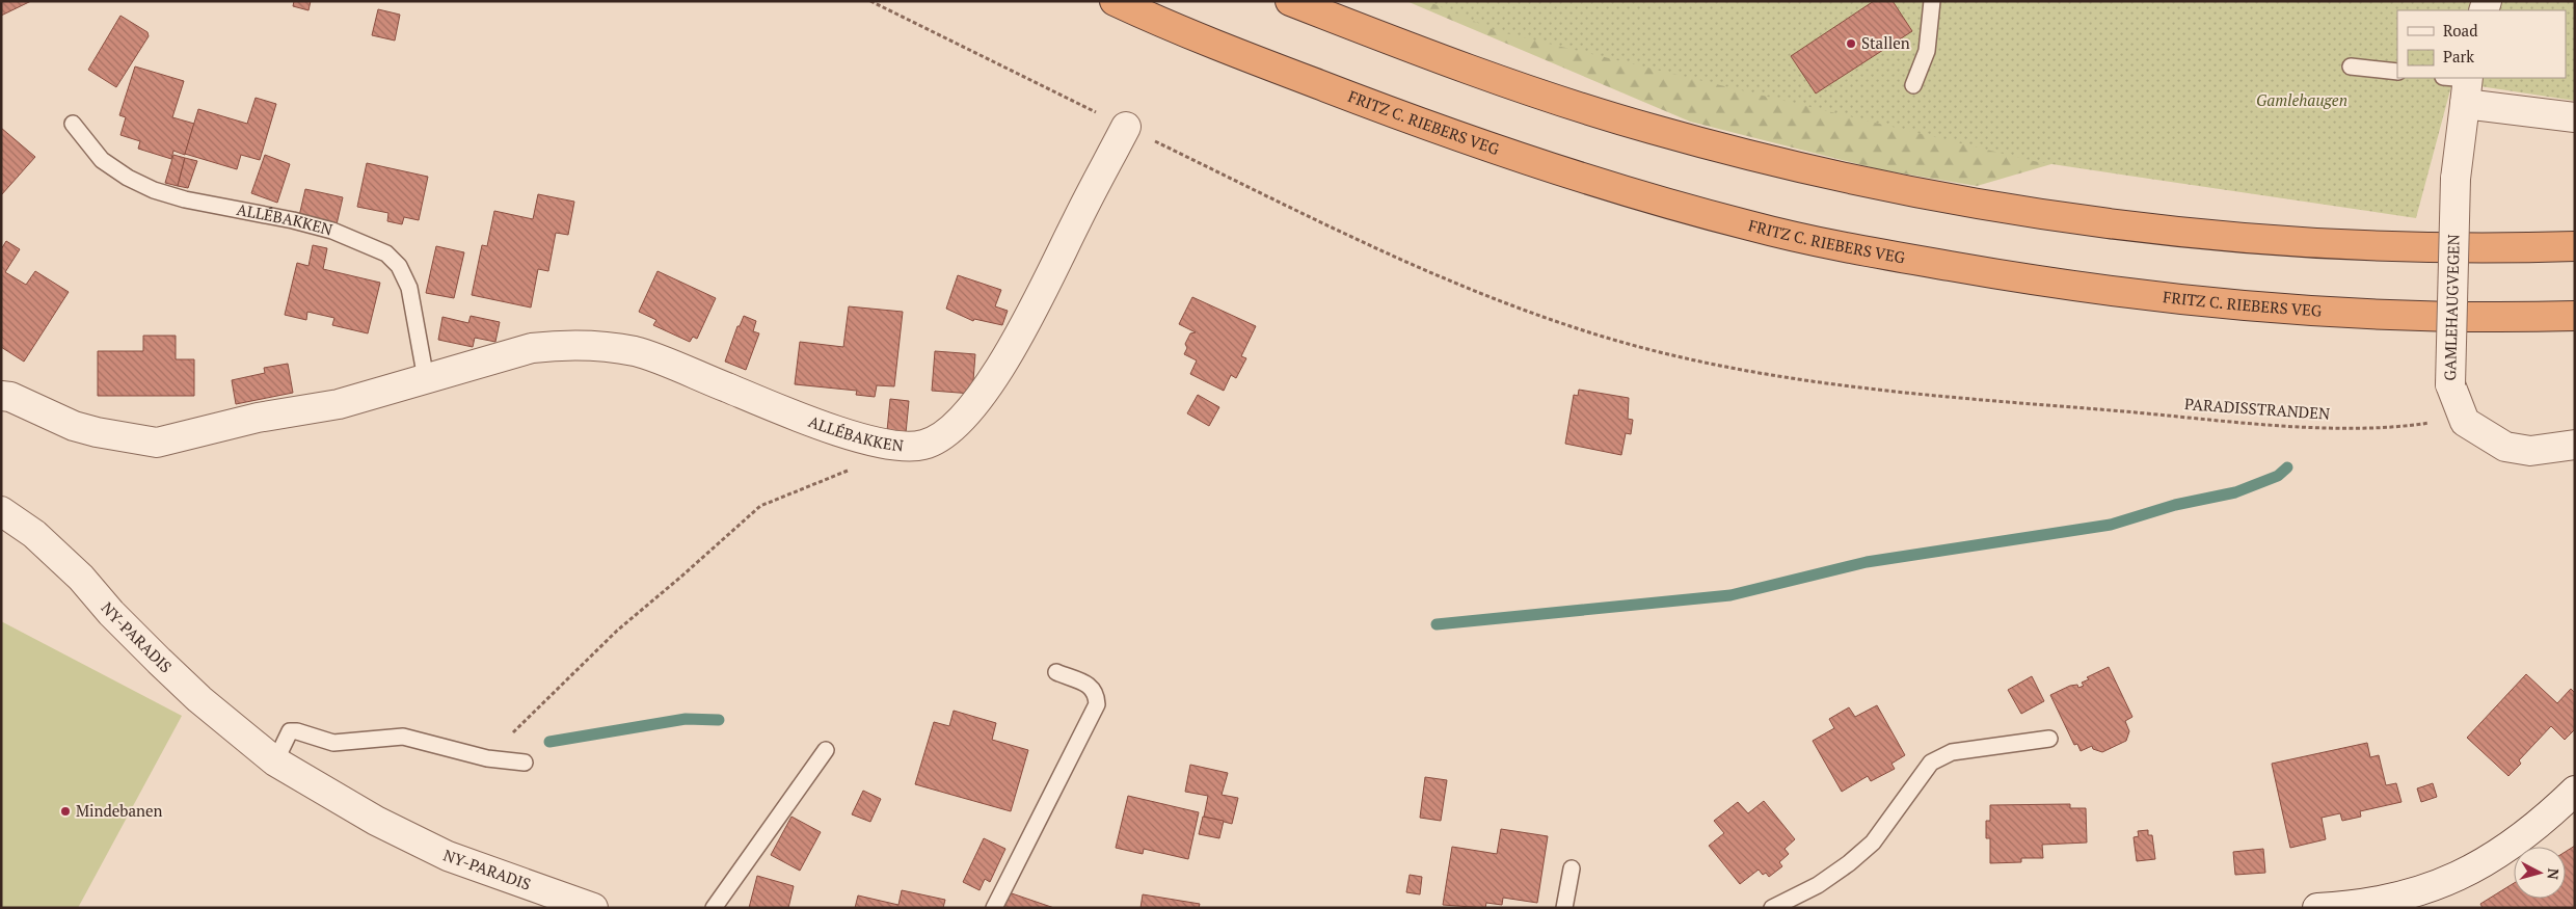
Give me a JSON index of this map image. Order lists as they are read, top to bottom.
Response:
{
  "streets": {
    "highway": ["FRITZ C. RIEBERS VEG"],
    "street": ["ALLÉBAKKEN", "GAMLEHAUGVEGEN", "NY-PARADIS"],
    "path": ["PARADISSTRANDEN"]
  },
  "crossings": [
    ["ALLÉBAKKEN", "PARADISSTRANDEN"],
    ["GAMLEHAUGVEGEN", "PARADISSTRANDEN"]
  ],
  "parks": ["Gamlehaugen"],
  "places": ["Stallen", "Mindebanen"],
  "legend": ["Road", "Park"],
  "north": "right"
}
